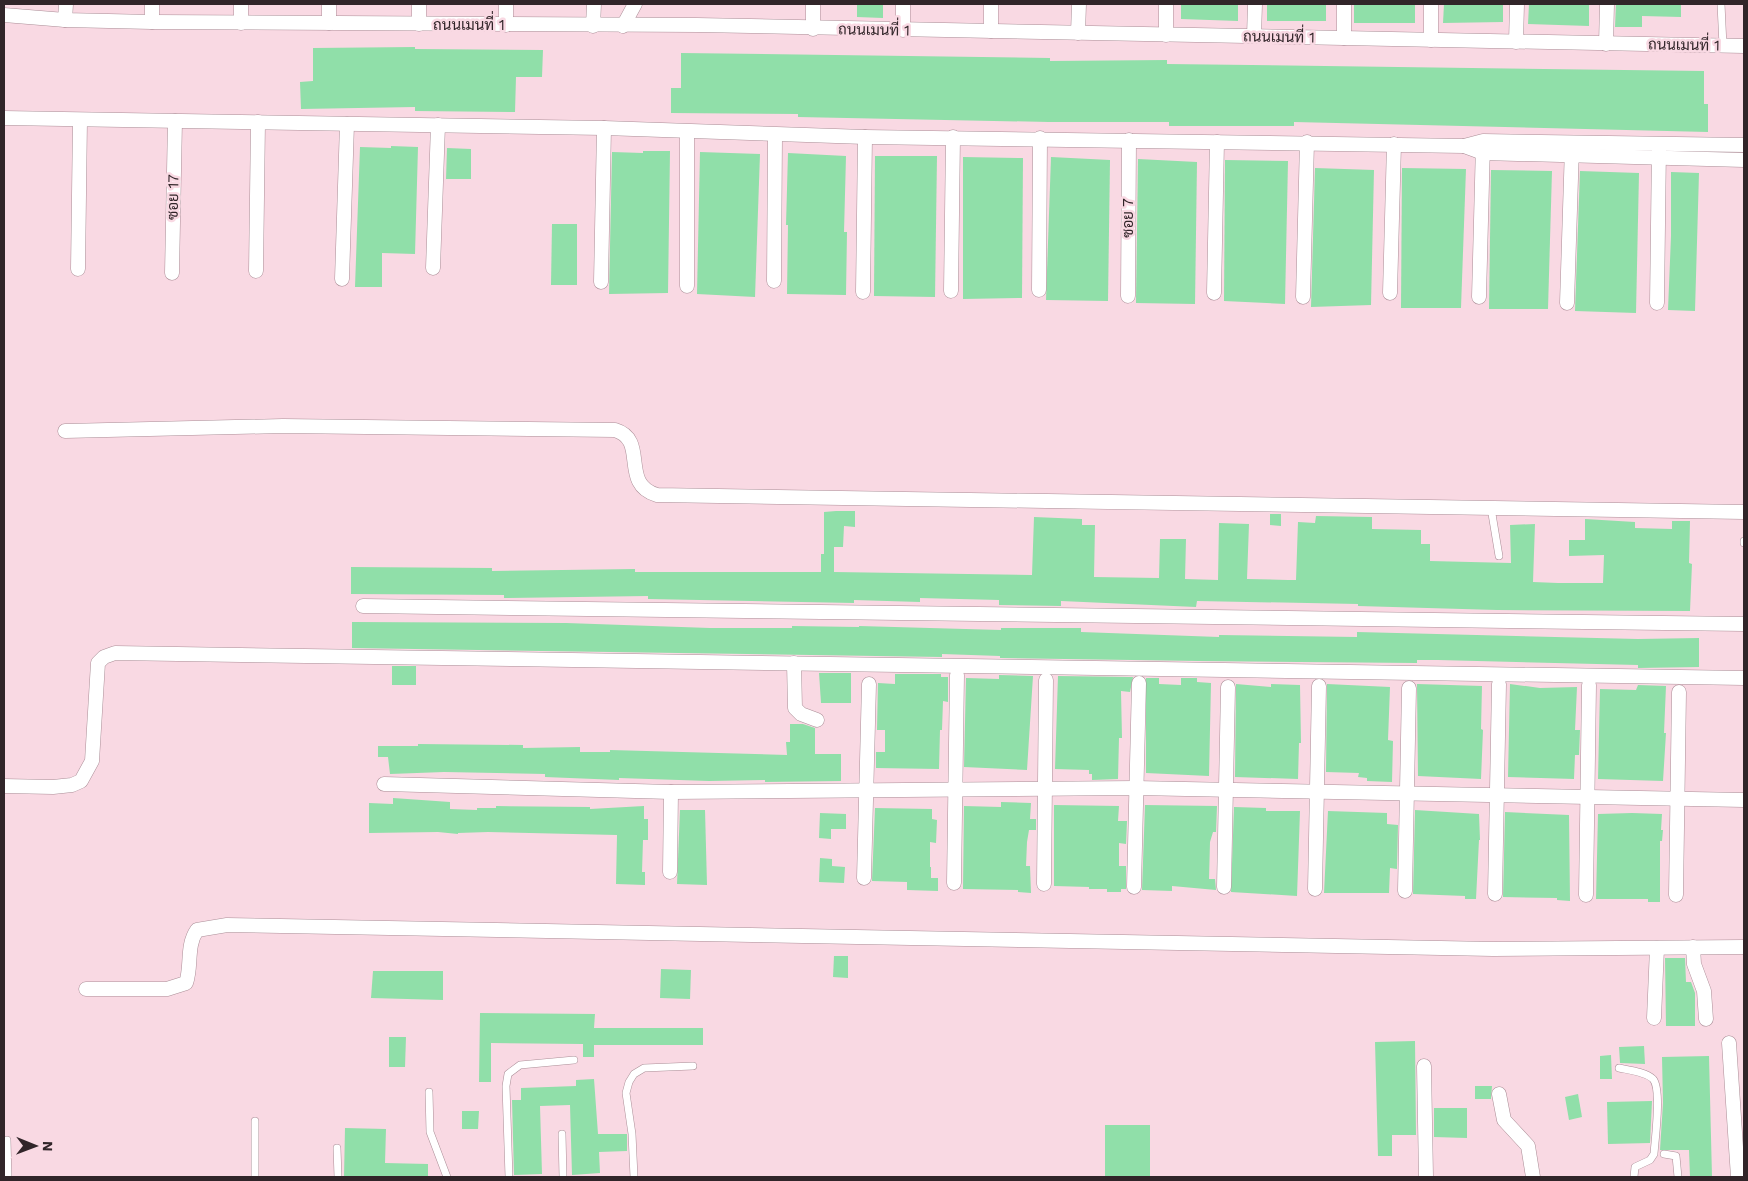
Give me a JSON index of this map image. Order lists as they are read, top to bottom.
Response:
{
  "streets": {
    "street": ["ถนนเมนที่ 1", "ซอย 17", "ซอย 7"]
  },
  "north": "right"
}
